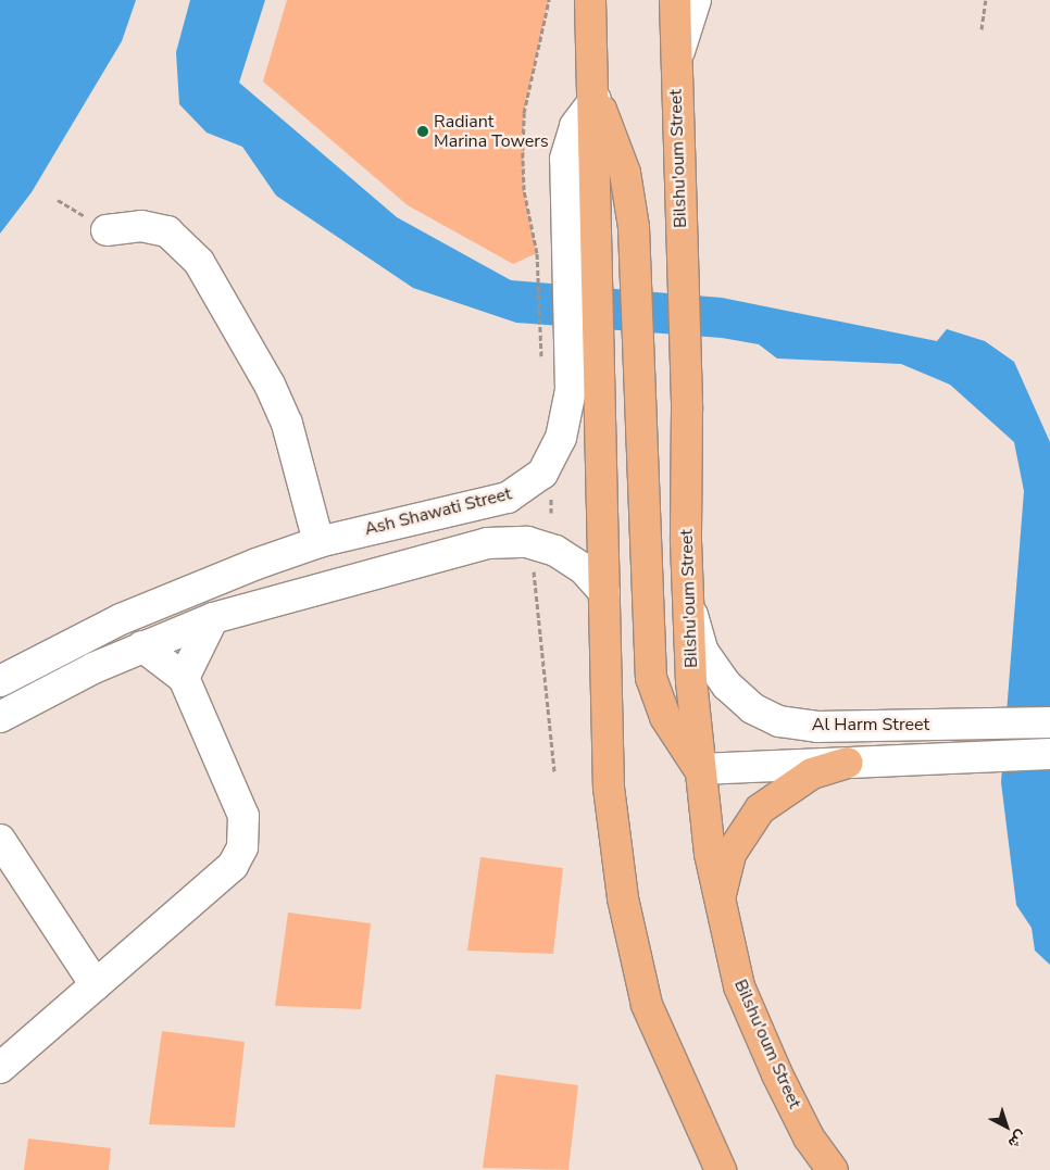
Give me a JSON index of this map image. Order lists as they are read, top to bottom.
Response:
{
  "streets": {
    "main road": ["Bilshu'oum Street"],
    "street": ["Ash Shawati Street", "Al Harm Street"]
  },
  "crossings": [
    ["Bilshu'oum Street", "Al Harm Street"]
  ],
  "places": ["Radiant Marina Towers"],
  "north": "bottom right"
}
